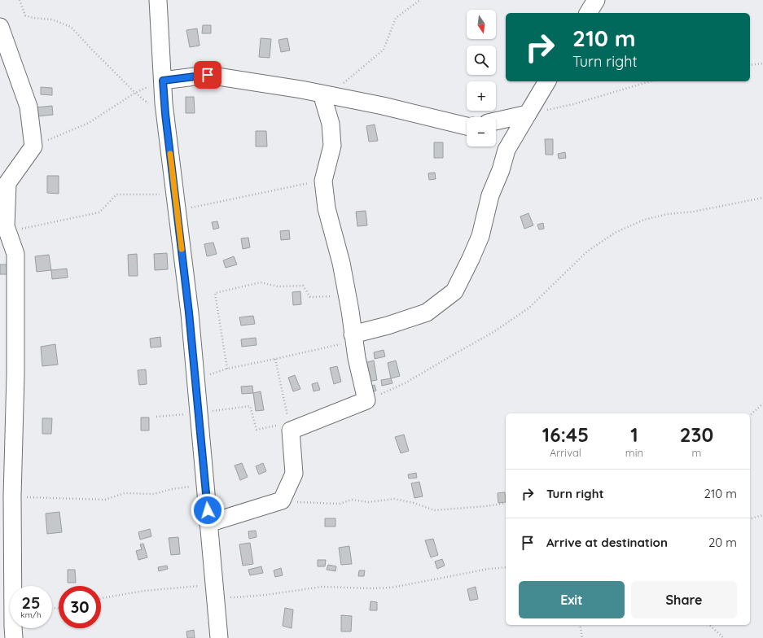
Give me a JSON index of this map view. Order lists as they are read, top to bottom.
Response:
{
  "north": "bottom",
  "page": {
    "map_buttons": ["+", "−"],
    "turn": ["210 m", "Turn right"],
    "eta": [
      "16:45",
      "Arrival",
      "1",
      "min",
      "230",
      "m"
    ],
    "list": [
      {
        "name": "Turn right",
        "value": "210 m"
      },
      {
        "name": "Arrive at destination",
        "value": "20 m"
      }
    ],
    "buttons": ["Exit", "Share"],
    "speed": "25 km/h",
    "limit": "30"
  }
}
